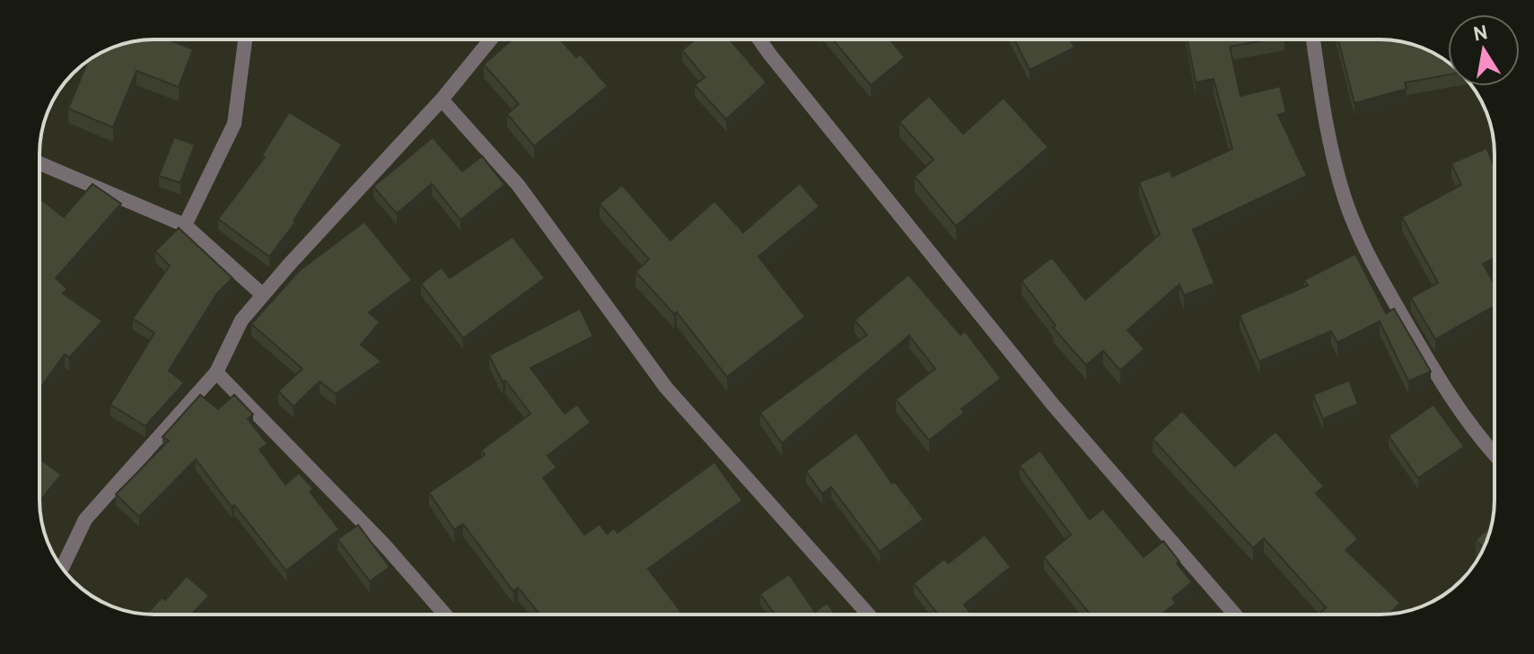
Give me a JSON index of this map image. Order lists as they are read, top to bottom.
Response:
{
  "north": "top"
}
